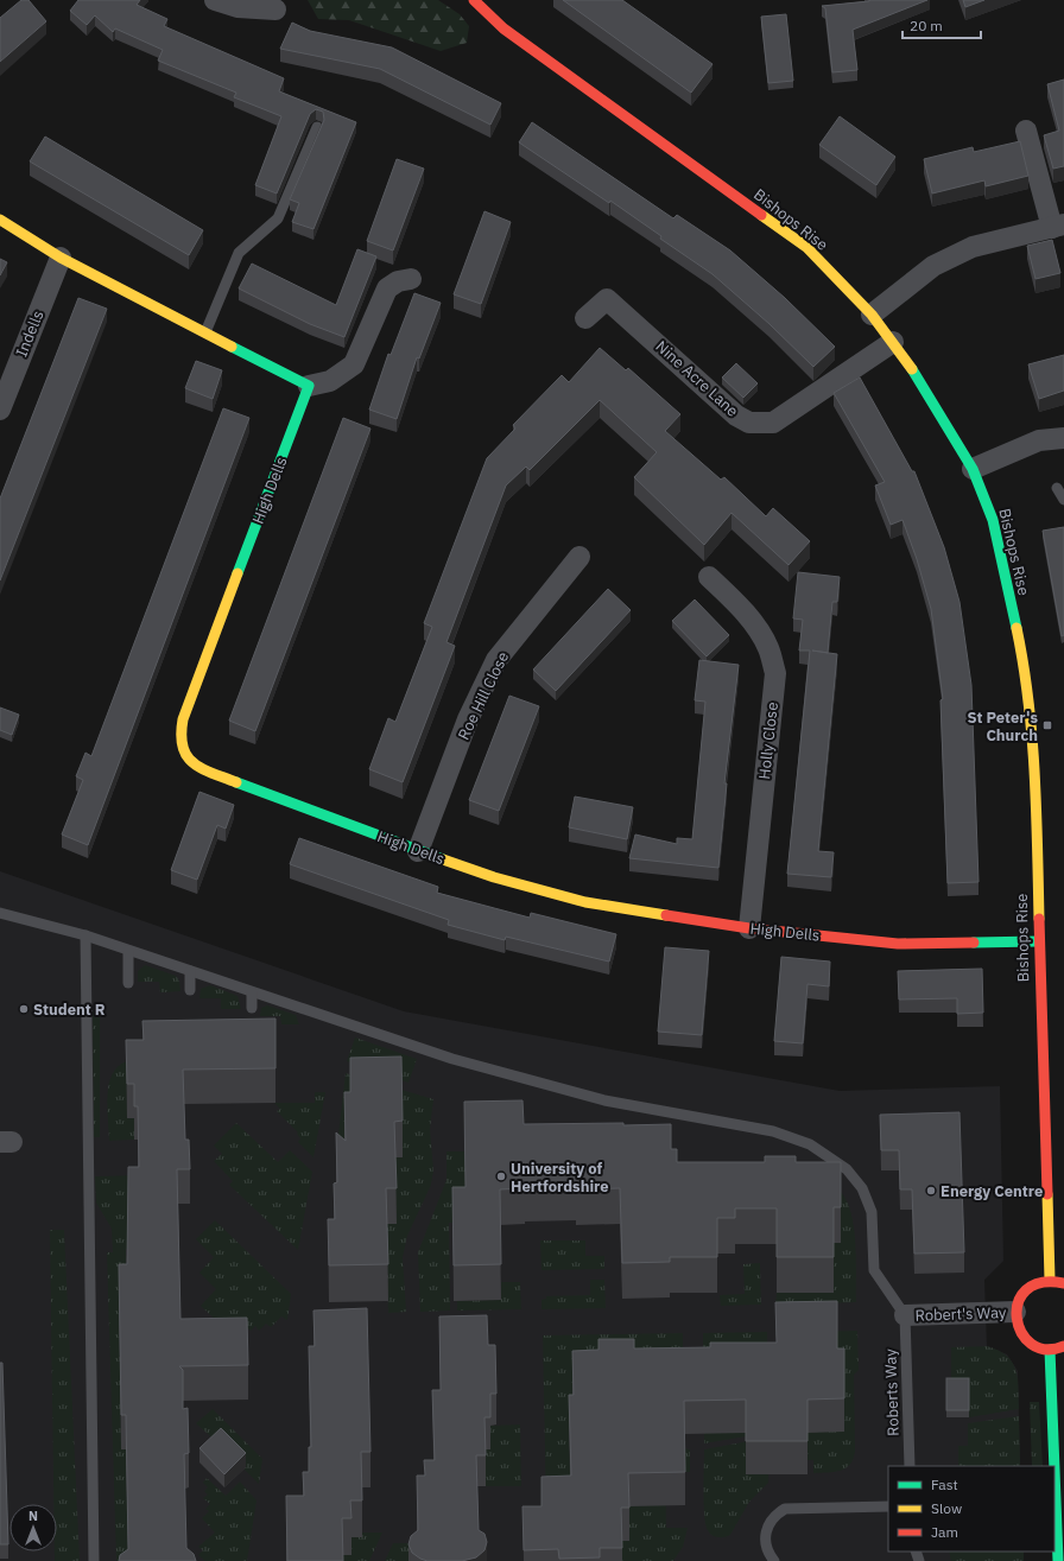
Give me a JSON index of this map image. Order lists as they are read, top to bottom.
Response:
{
  "streets": {
    "street": [
      "Bishops Rise",
      "Indells",
      "Nine Acre Lane",
      "High Dells",
      "Roe Hill Close",
      "Holly Close",
      "Robert's Way"
    ],
    "lane": ["Roberts Way"]
  },
  "crossings": [
    ["Bishops Rise", "Nine Acre Lane"],
    ["Bishops Rise", "High Dells"],
    ["High Dells", "Roe Hill Close"],
    ["High Dells", "Holly Close"],
    ["Robert's Way", "Roberts Way"]
  ],
  "places": {
    "transit": ["St Peter's Church"],
    "other": ["Student R", "University of Hertfordshire", "Energy Centre"]
  },
  "legend": ["Fast", "Slow", "Jam"],
  "scale_bar": "20 m",
  "north": "top"
}
